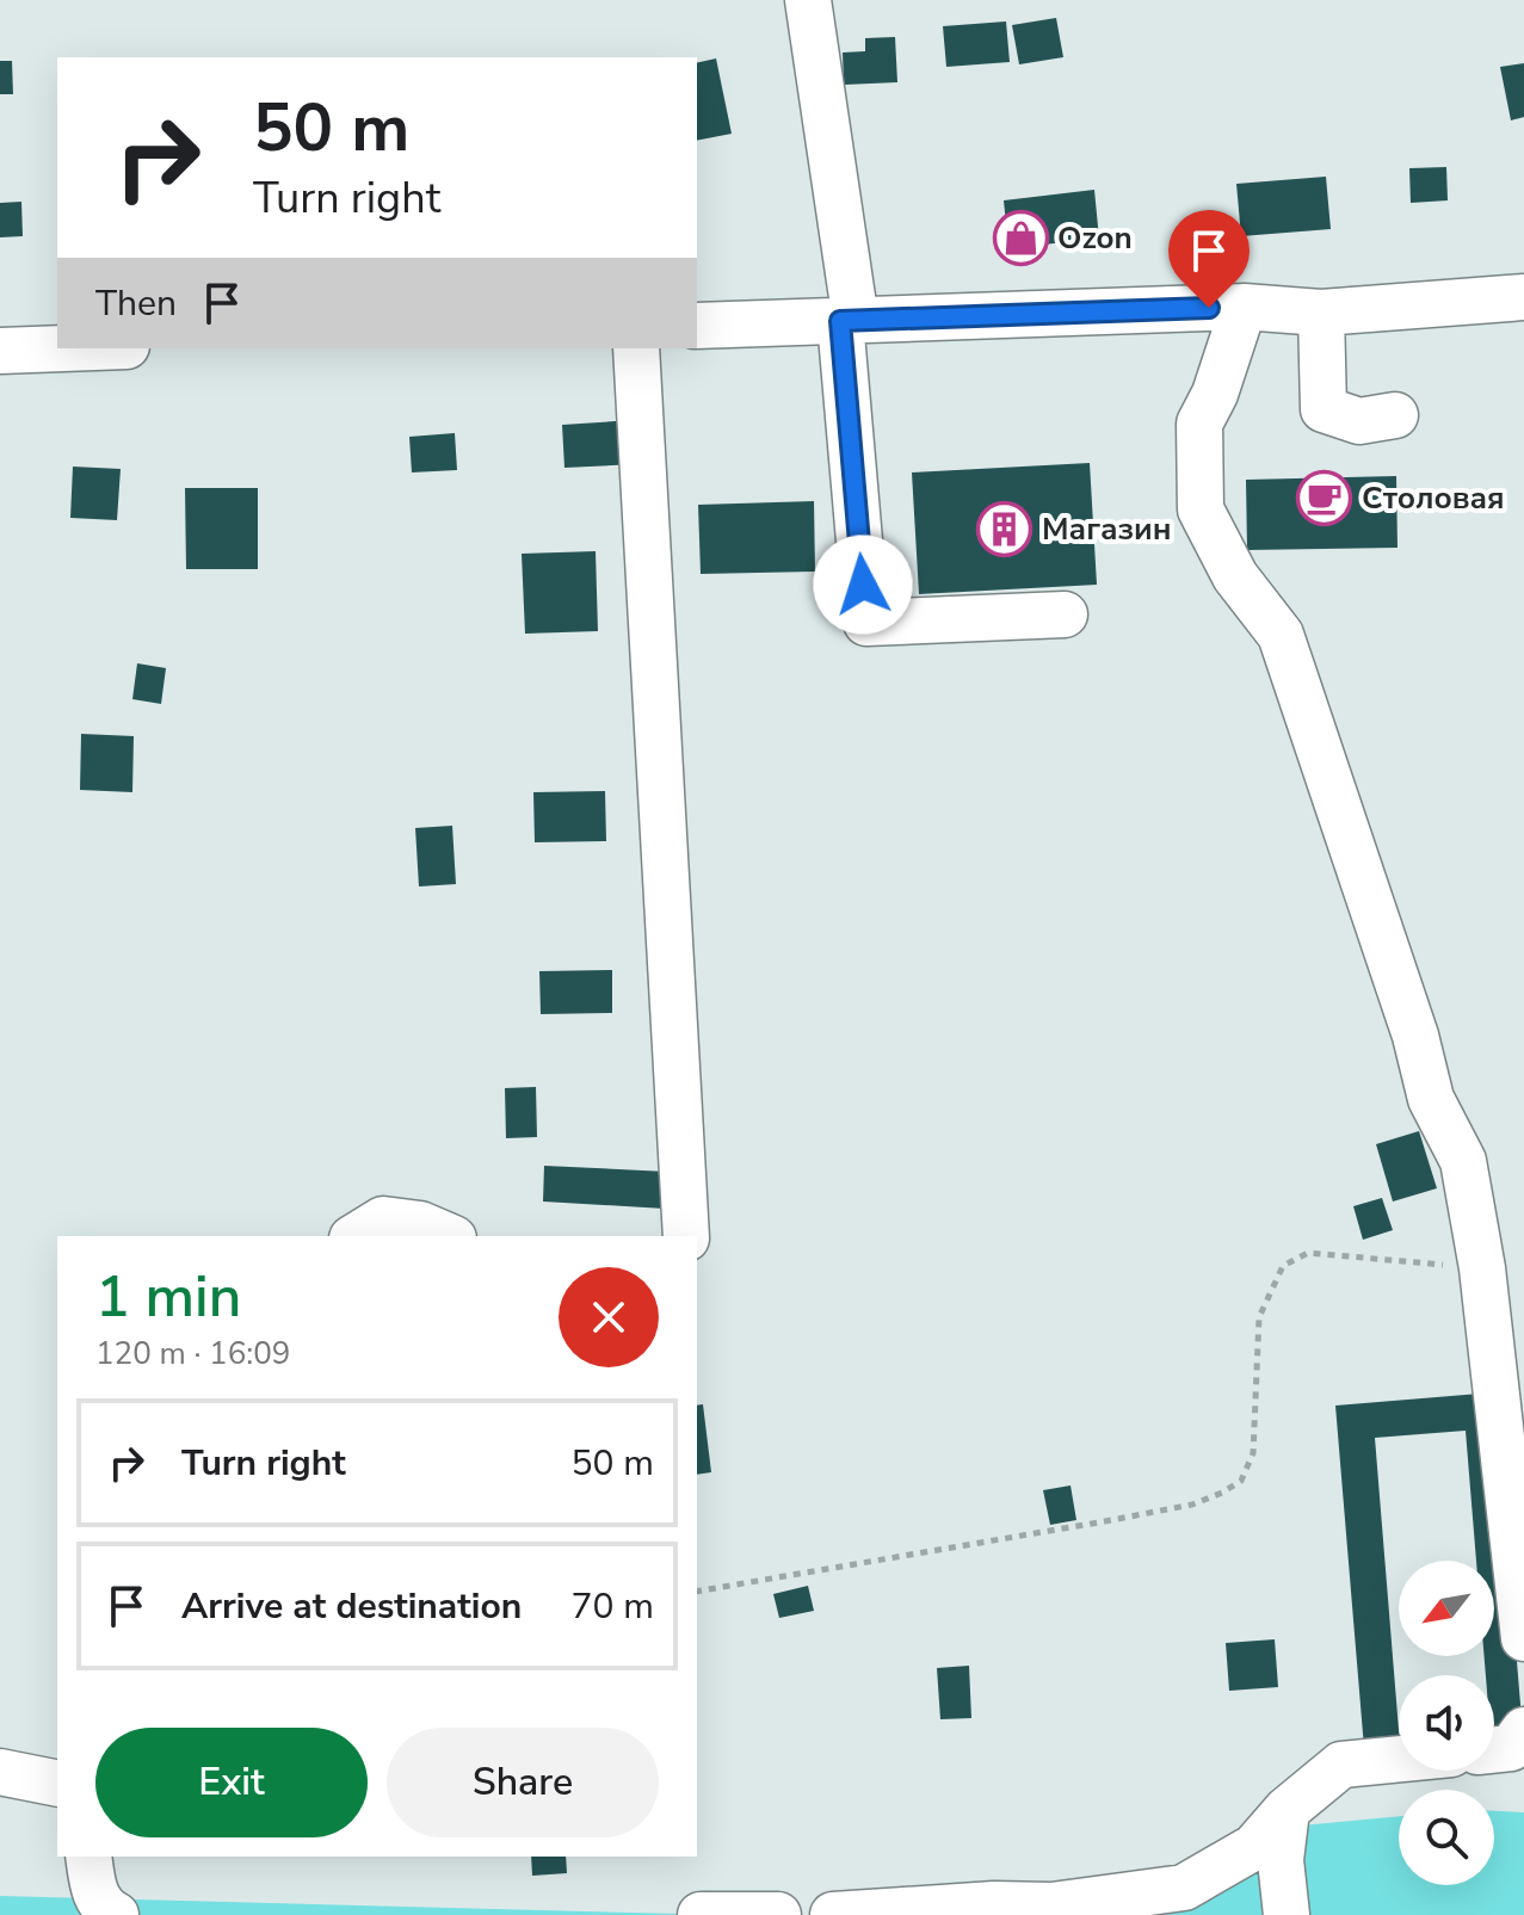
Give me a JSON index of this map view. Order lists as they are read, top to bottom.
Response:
{
  "places": {
    "shop": ["Ozon"],
    "cafe": ["Столовая"],
    "building": ["Магазин"]
  },
  "north": "bottom left",
  "page": {
    "turn": ["50 m", "Turn right"],
    "then": "Then",
    "heading": ["1 min", "120 m · 16:09"],
    "list": [
      {
        "name": "Turn right",
        "value": "50 m"
      },
      {
        "name": "Arrive at destination",
        "value": "70 m"
      }
    ],
    "buttons": ["Exit", "Share"]
  }
}
